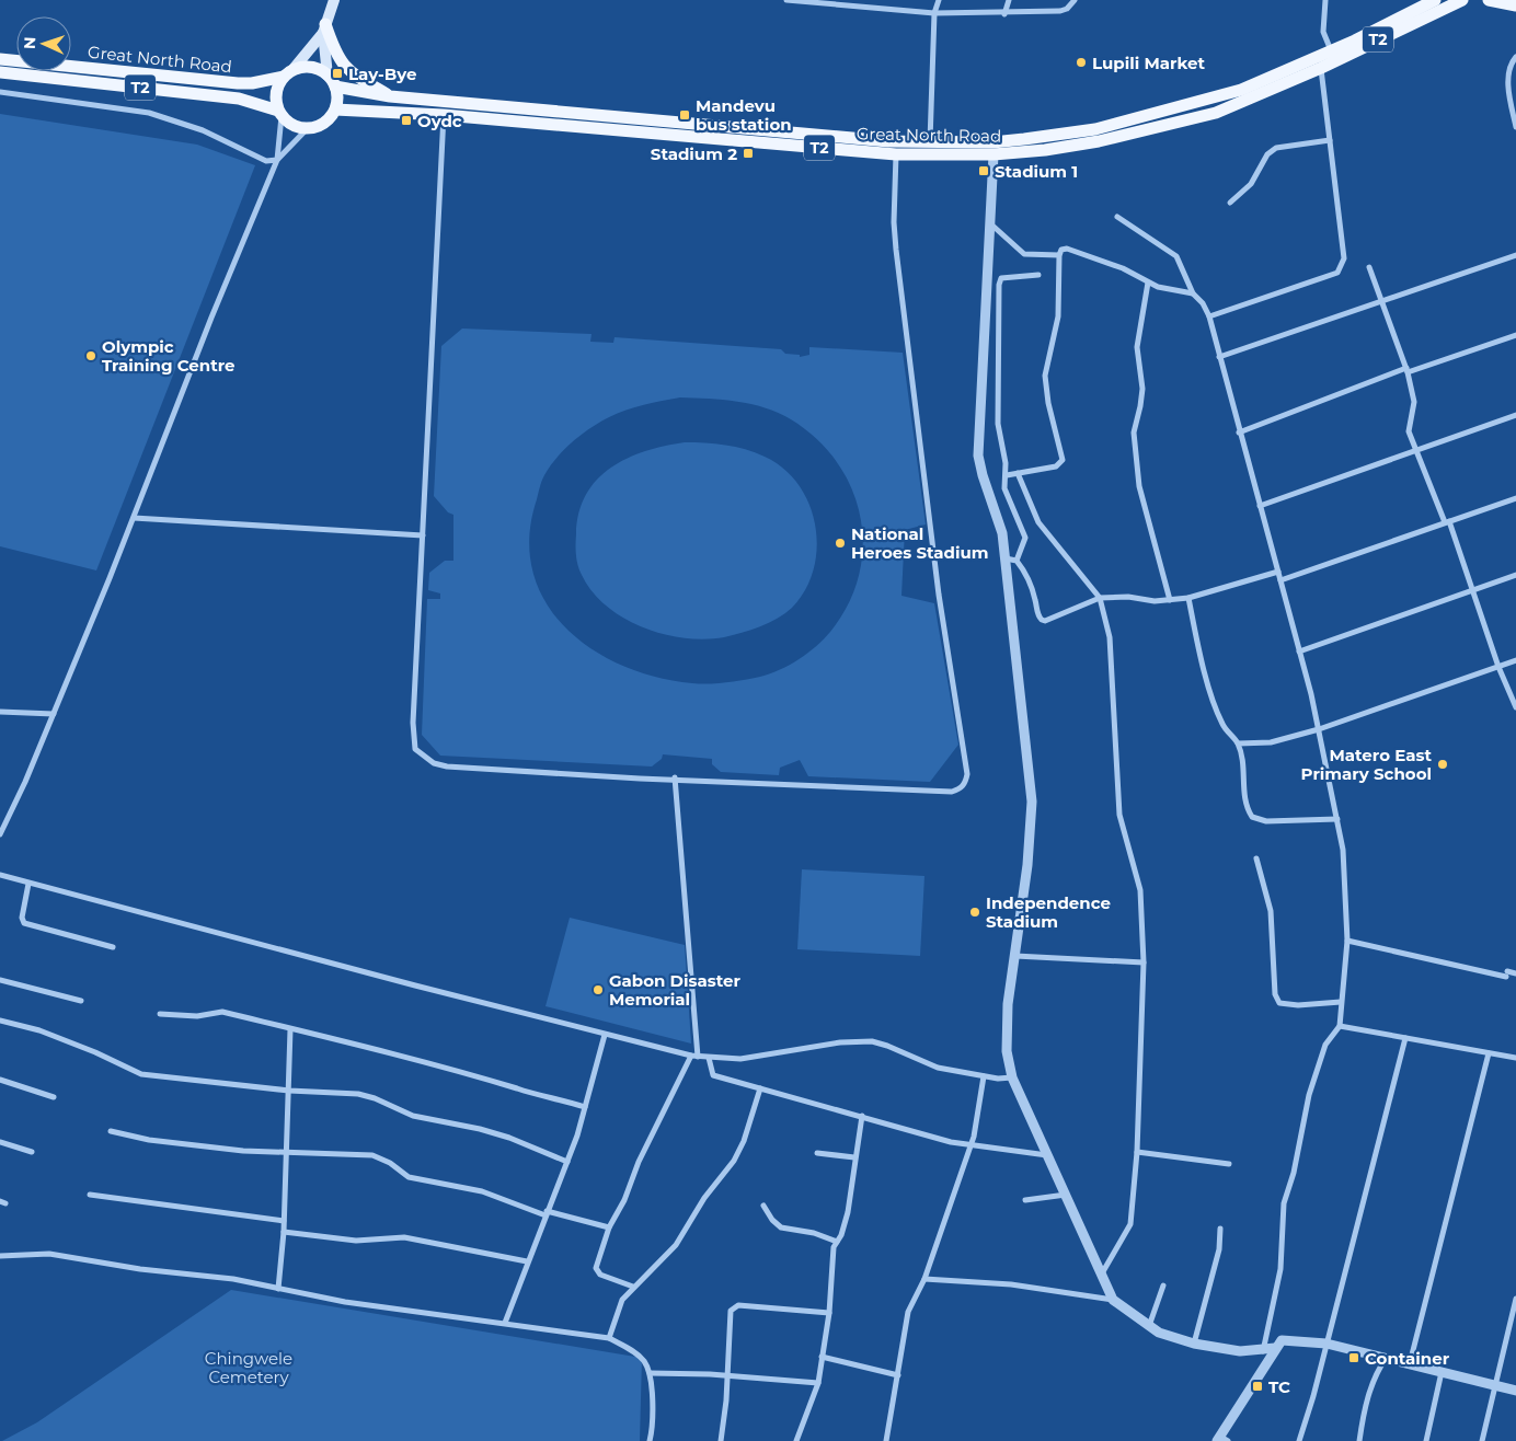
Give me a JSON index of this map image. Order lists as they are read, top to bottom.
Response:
{
  "streets": {
    "main road": ["T2", "Great North Road"]
  },
  "crossings": [
    ["T2", "Great North Road"]
  ],
  "parks": ["Chingwele Cemetery"],
  "places": {
    "other": [
      "Lupili Market",
      "Olympic Training Centre",
      "National Heroes Stadium",
      "Matero East Primary School",
      "Independence Stadium",
      "Gabon Disaster Memorial"
    ],
    "transit": [
      "Lay-Bye",
      "Mandevu bus station",
      "Oydc",
      "Stadium 2",
      "Stadium 1",
      "Container",
      "TC"
    ]
  },
  "north": "left"
}
